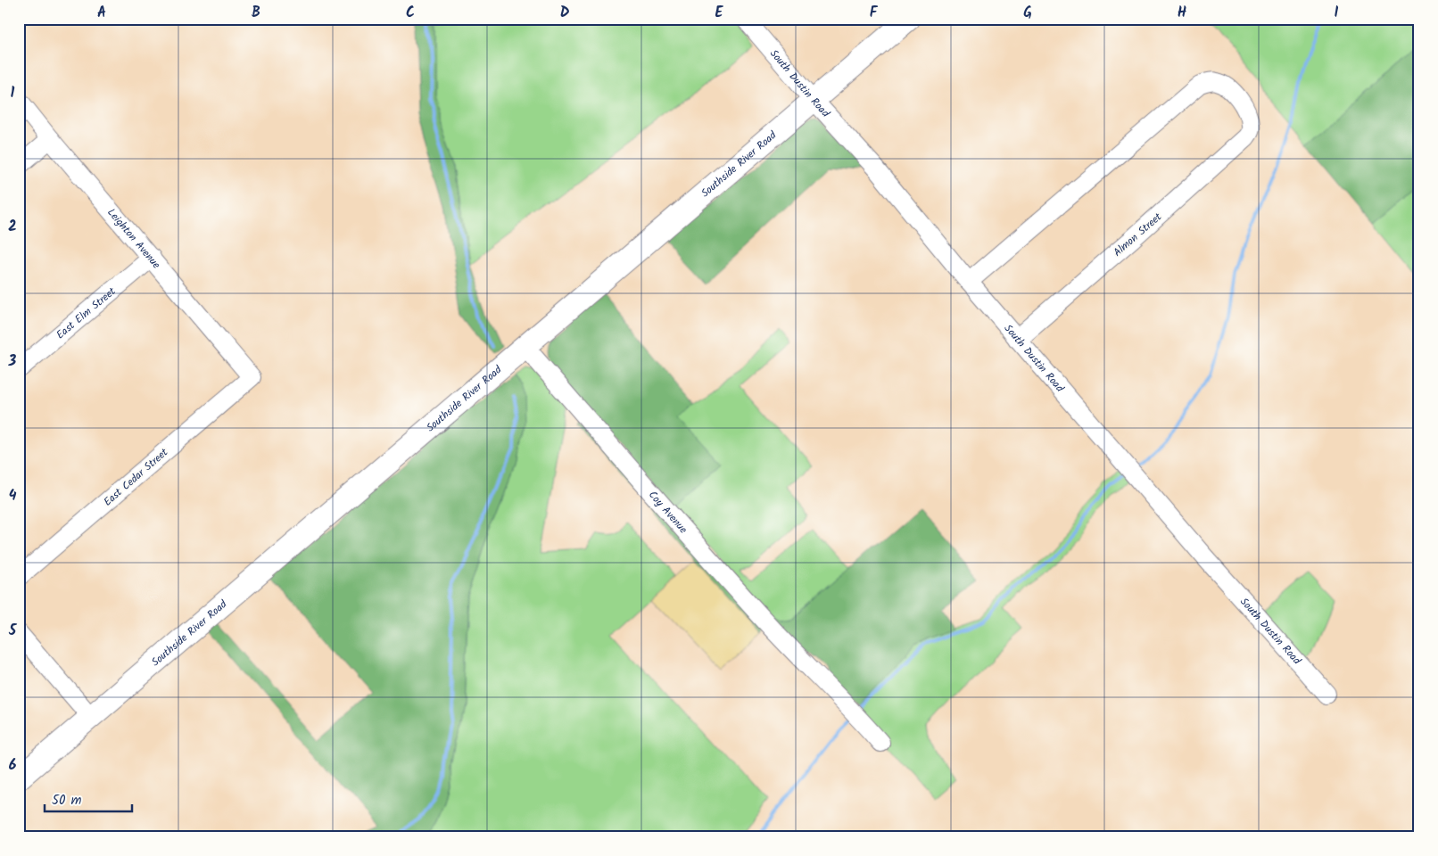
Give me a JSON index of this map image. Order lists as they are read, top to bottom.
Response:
{
  "streets": {
    "main road": ["Southside River Road"],
    "street": [
      "South Dustin Road",
      "Almon Street",
      "Leighton Avenue",
      "East Elm Street",
      "East Cedar Street",
      "Coy Avenue"
    ]
  },
  "crossings": [
    ["South Dustin Road", "Southside River Road"],
    ["South Dustin Road", "Almon Street"],
    ["Southside River Road", "Coy Avenue"],
    ["Leighton Avenue", "East Elm Street"],
    ["Leighton Avenue", "East Cedar Street"]
  ],
  "scale_bar": "50 m",
  "grid": {
    "columns": [
      "A",
      "B",
      "C",
      "D",
      "E",
      "F",
      "G",
      "H",
      "I"
    ],
    "rows": [
      "1",
      "2",
      "3",
      "4",
      "5",
      "6"
    ]
  }
}
